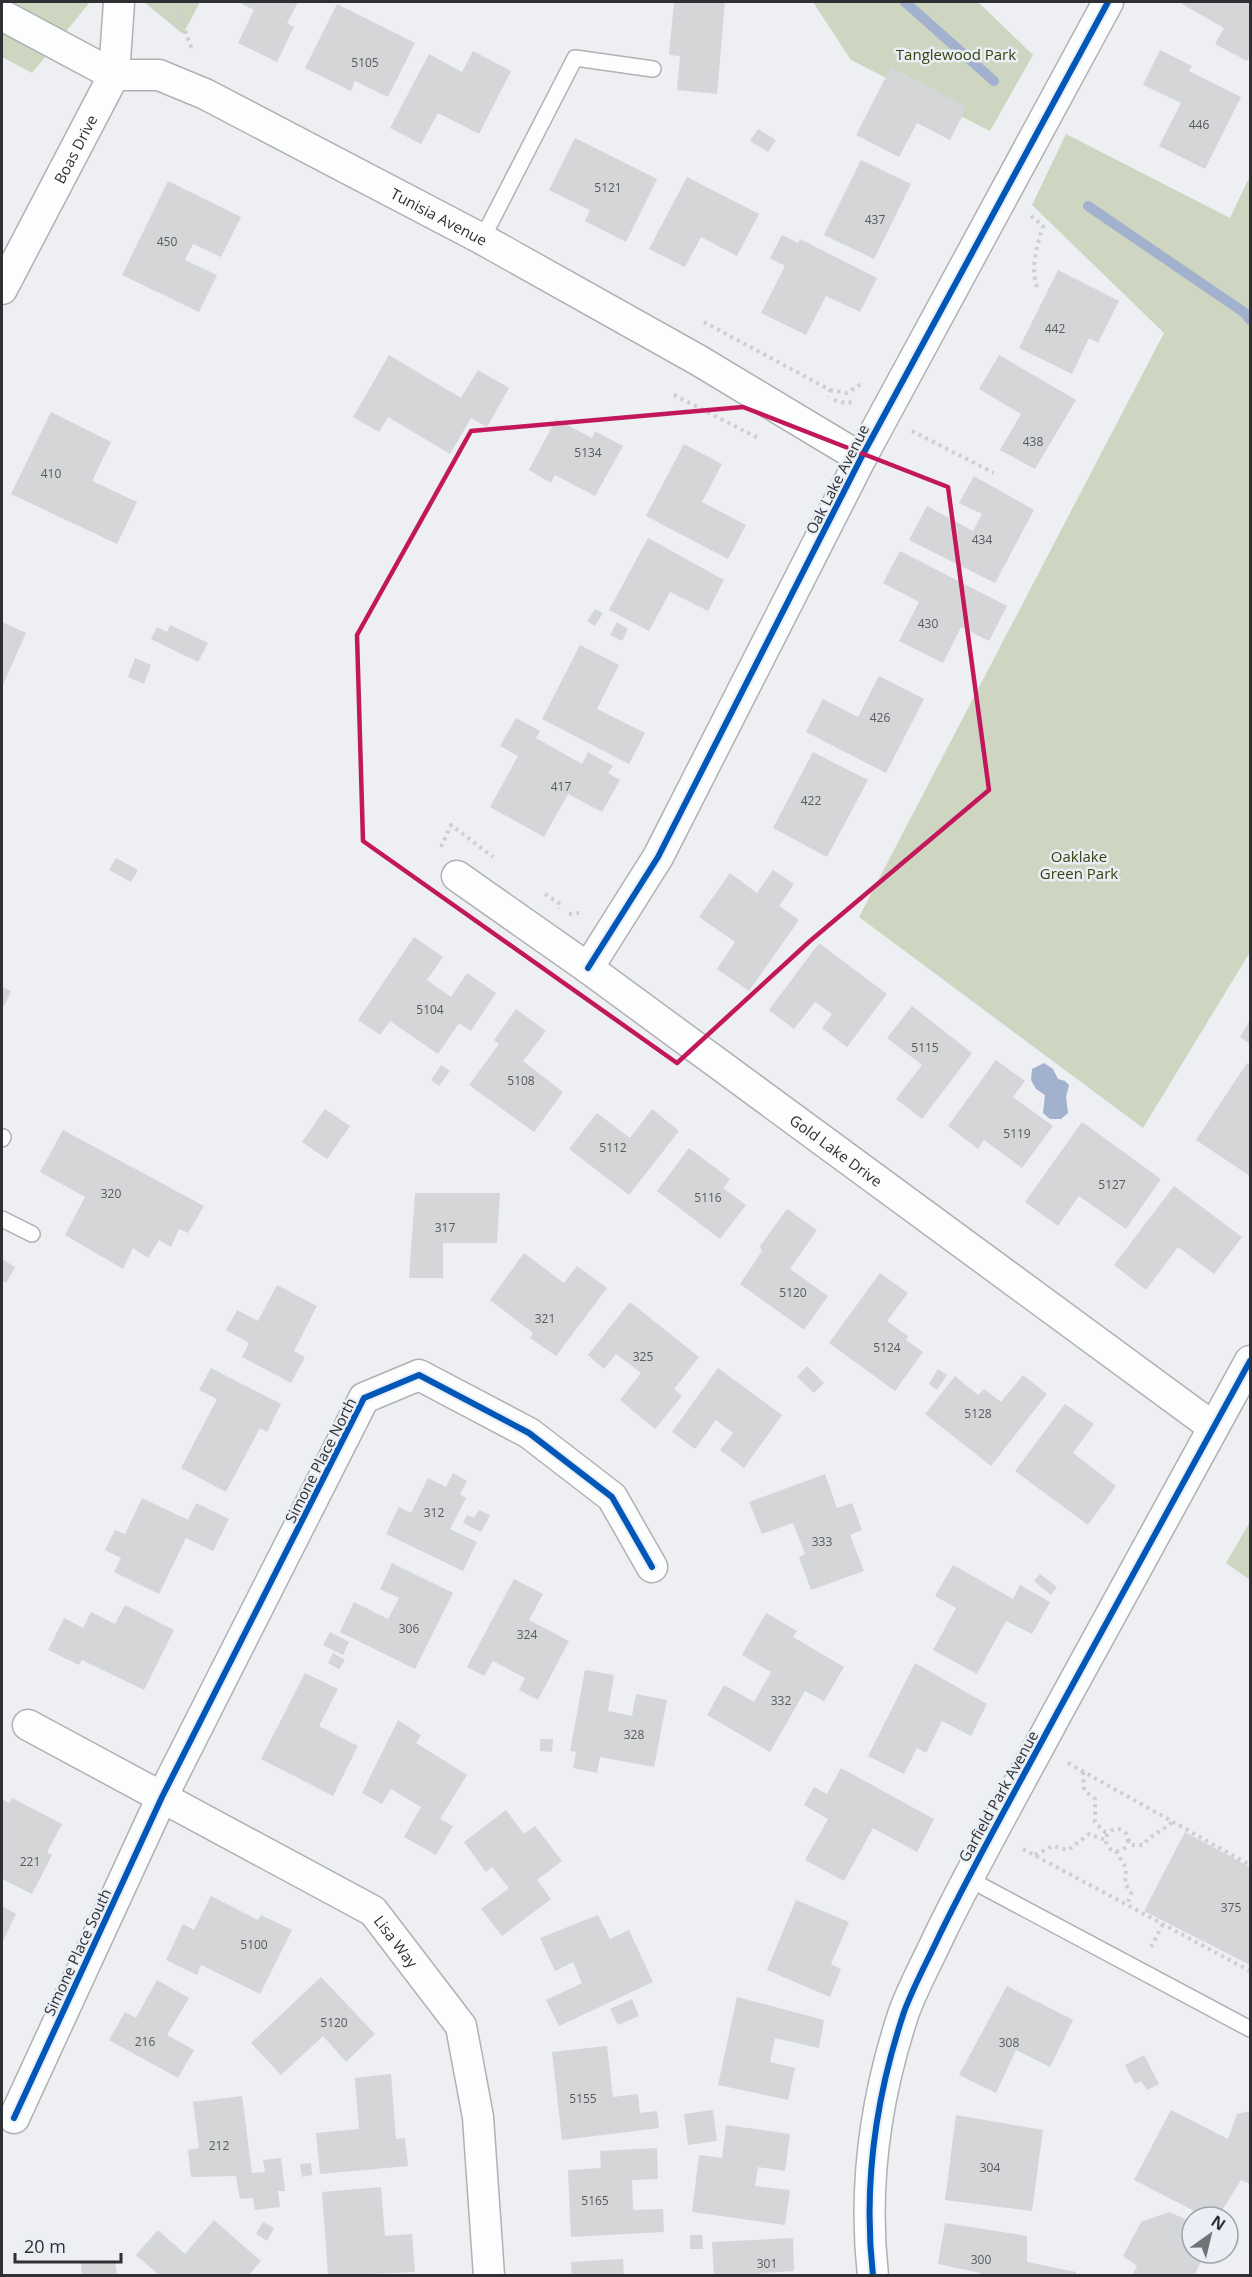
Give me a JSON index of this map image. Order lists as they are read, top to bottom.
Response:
{
  "streets": {
    "street": [
      "Boas Drive",
      "Tunisia Avenue",
      "Oak Lake Avenue",
      "Gold Lake Drive",
      "Simone Place North",
      "Garfield Park Avenue",
      "Lisa Way",
      "Simone Place South"
    ]
  },
  "crossings": [
    ["Boas Drive", "Tunisia Avenue"],
    ["Tunisia Avenue", "Oak Lake Avenue"],
    ["Oak Lake Avenue", "Gold Lake Drive"],
    ["Gold Lake Drive", "Garfield Park Avenue"],
    ["Simone Place North", "Lisa Way"],
    ["Simone Place North", "Simone Place South"],
    ["Lisa Way", "Simone Place South"]
  ],
  "parks": ["Tanglewood Park", "Oaklake Green Park"],
  "house_numbers": [
    "5105",
    "446",
    "5121",
    "437",
    "450",
    "442",
    "438",
    "5134",
    "410",
    "434",
    "430",
    "426",
    "417",
    "422",
    "5104",
    "5115",
    "5108",
    "5119",
    "5112",
    "5127",
    "320",
    "5116",
    "317",
    "5120",
    "321",
    "5124",
    "325",
    "5128",
    "312",
    "333",
    "306",
    "324",
    "332",
    "328",
    "221",
    "375",
    "5100",
    "5120",
    "216",
    "308",
    "5155",
    "212",
    "304",
    "5165",
    "300",
    "301"
  ],
  "scale_bar": "20 m",
  "north": "top right"
}
